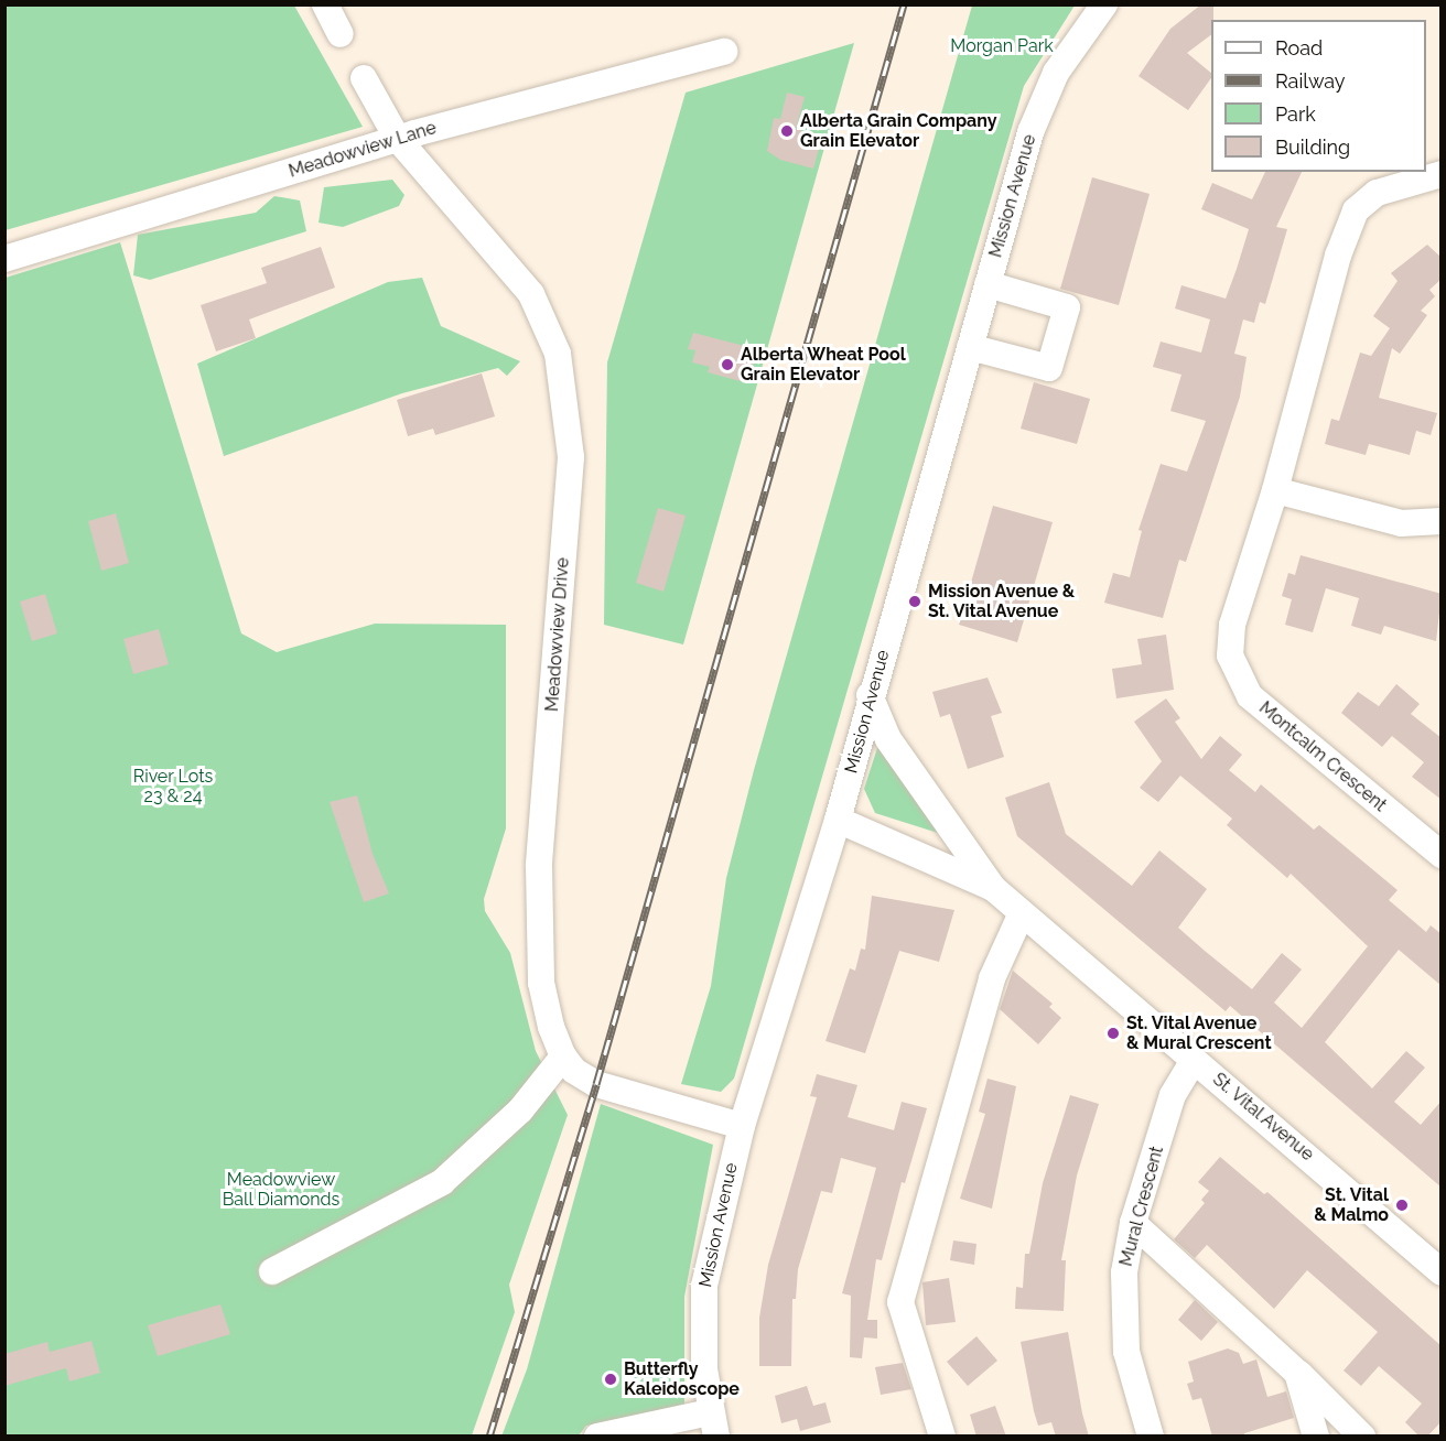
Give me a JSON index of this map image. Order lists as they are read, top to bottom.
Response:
{
  "streets": {
    "street": [
      "Meadowview Lane",
      "Mission Avenue",
      "Meadowview Drive",
      "Montcalm Crescent",
      "St. Vital Avenue",
      "Mural Crescent"
    ]
  },
  "crossings": [
    ["Meadowview Lane", "Meadowview Drive"],
    ["Mission Avenue", "St. Vital Avenue"],
    ["St. Vital Avenue", "Mural Crescent"]
  ],
  "parks": ["Morgan Park", "River Lots 23 & 24", "Meadowview Ball Diamonds"],
  "places": [
    "Alberta Grain Company Grain Elevator",
    "Alberta Wheat Pool Grain Elevator",
    "Mission Avenue & St. Vital Avenue",
    "St. Vital Avenue & Mural Crescent",
    "St. Vital & Malmo",
    "Butterfly Kaleidoscope"
  ],
  "legend": [
    "Road",
    "Railway",
    "Park",
    "Building"
  ]
}
